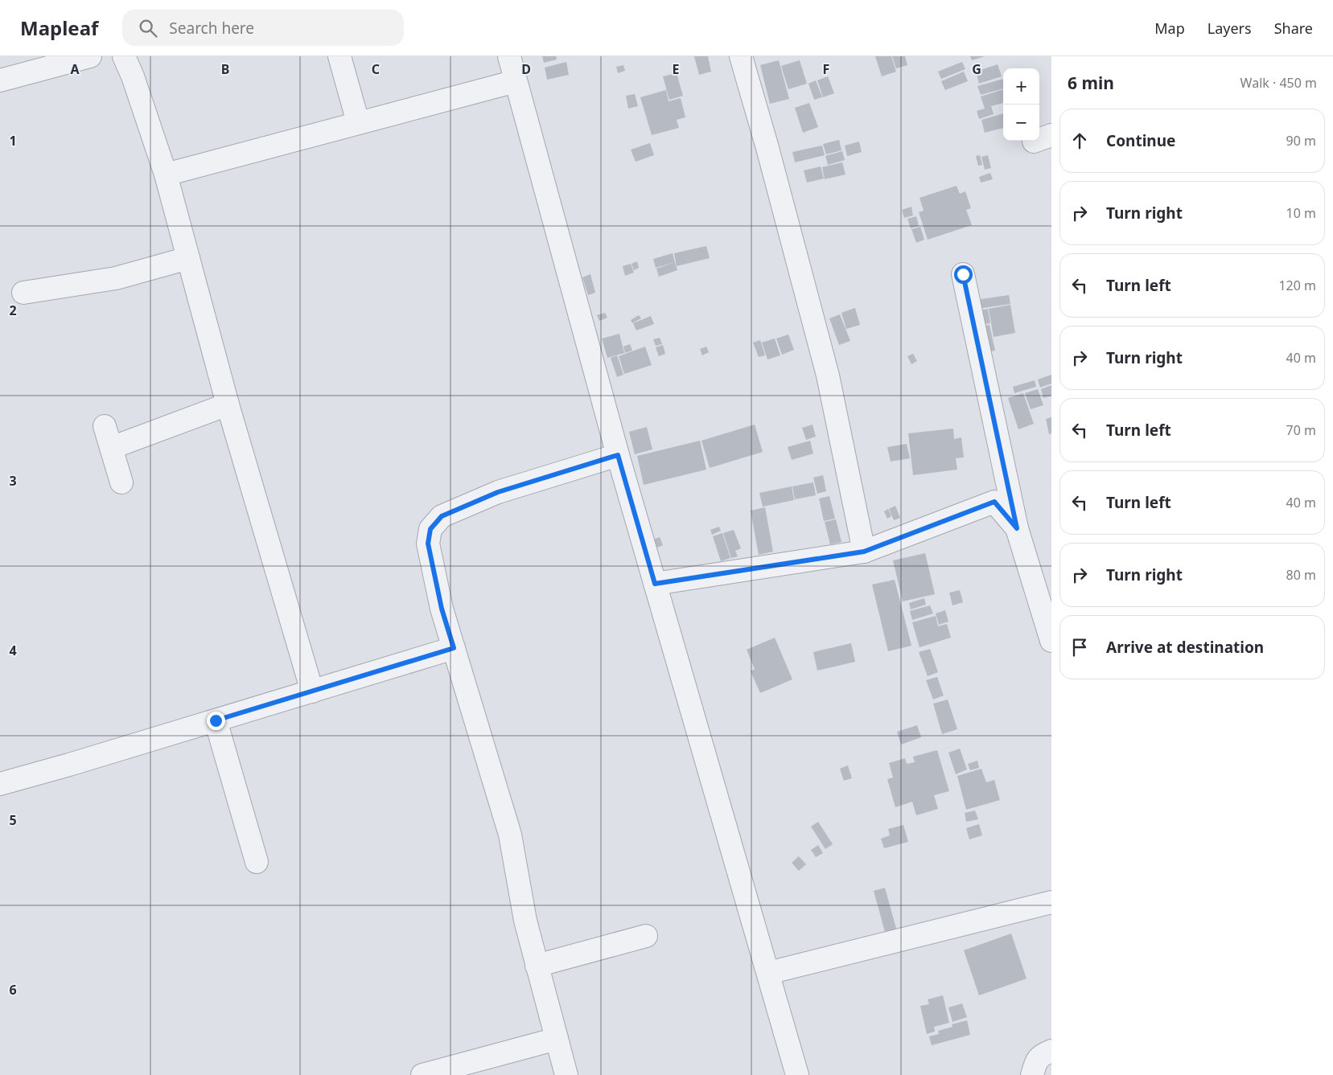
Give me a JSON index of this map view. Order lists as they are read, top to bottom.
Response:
{
  "page": {
    "header": "Mapleaf",
    "search": "Search here",
    "nav": ["Map", "Layers", "Share"],
    "heading": ["6 min", "Walk · 450 m"],
    "map_buttons": ["+", "−"],
    "list": [
      ["Continue", "90 m"],
      ["Turn right", "10 m"],
      ["Turn left", "120 m"],
      ["Turn right", "40 m"],
      ["Turn left", "70 m"],
      ["Turn left", "40 m"],
      ["Turn right", "80 m"],
      "Arrive at destination"
    ]
  },
  "grid": {
    "columns": [
      "A",
      "B",
      "C",
      "D",
      "E",
      "F",
      "G"
    ],
    "rows": [
      "1",
      "2",
      "3",
      "4",
      "5",
      "6"
    ]
  }
}
